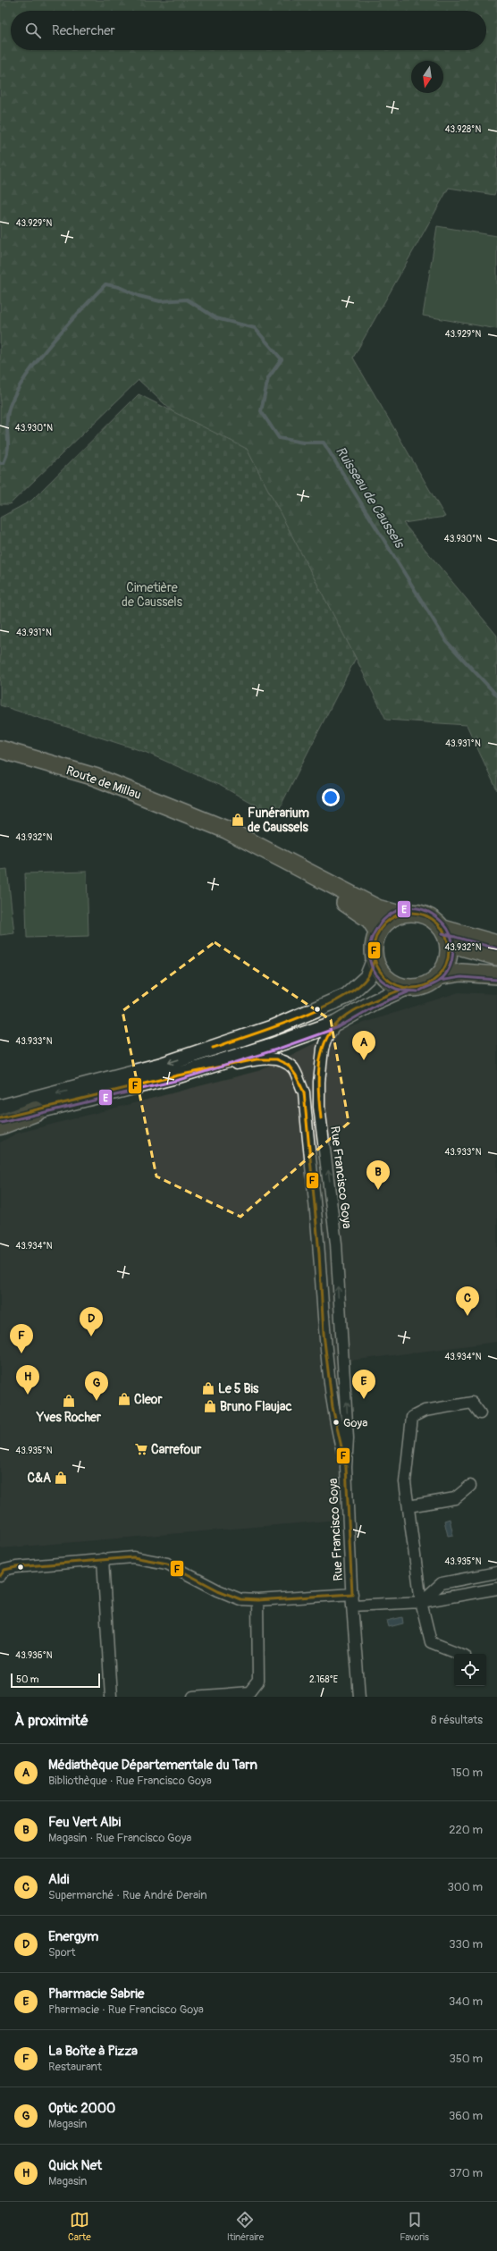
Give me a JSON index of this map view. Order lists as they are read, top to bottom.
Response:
{
  "streets": {
    "main road": ["Route de Millau"],
    "street": ["Rue Francisco Goya"]
  },
  "one_way": ["Rue Francisco Goya"],
  "water": ["Ruisseau de Caussels"],
  "parks": ["Cimetière de Caussels"],
  "places": {
    "shop": [
      "Funérarium de Caussels",
      "Le 5 Bis",
      "Cleor",
      "Yves Rocher",
      "Bruno Flaujac",
      "C&A"
    ],
    "other": ["Goya"],
    "supermarket": ["Carrefour"]
  },
  "lines": ["transit line E", "transit line F"],
  "scale_bar": "50 m",
  "north": "bottom",
  "page": {
    "search": "Rechercher",
    "pins": [
      "A",
      "B",
      "C",
      "D",
      "F",
      "H",
      "E",
      "G"
    ],
    "scale": "50 m",
    "heading": ["À proximité", "8 résultats"],
    "list": [
      {
        "mark": "A",
        "name": "Médiathèque Départementale du Tarn",
        "note": "Bibliothèque · Rue Francisco Goya",
        "value": "150 m"
      },
      {
        "mark": "B",
        "name": "Feu Vert Albi",
        "note": "Magasin · Rue Francisco Goya",
        "value": "220 m"
      },
      {
        "mark": "C",
        "name": "Aldi",
        "note": "Supermarché · Rue André Derain",
        "value": "300 m"
      },
      {
        "mark": "D",
        "name": "Energym",
        "note": "Sport",
        "value": "330 m"
      },
      {
        "mark": "E",
        "name": "Pharmacie Sabrie",
        "note": "Pharmacie · Rue Francisco Goya",
        "value": "340 m"
      },
      {
        "mark": "F",
        "name": "La Boîte à Pizza",
        "note": "Restaurant",
        "value": "350 m"
      },
      {
        "mark": "G",
        "name": "Optic 2000",
        "note": "Magasin",
        "value": "360 m"
      },
      {
        "mark": "H",
        "name": "Quick Net",
        "note": "Magasin",
        "value": "370 m"
      }
    ],
    "nav": ["Carte", "Itinéraire", "Favoris"]
  },
  "coordinates": [
    "43.928°N",
    "43.929°N",
    "43.930°N",
    "43.931°N",
    "43.932°N",
    "43.933°N",
    "43.934°N",
    "43.935°N",
    "43.936°N",
    "2.168°E"
  ]
}
